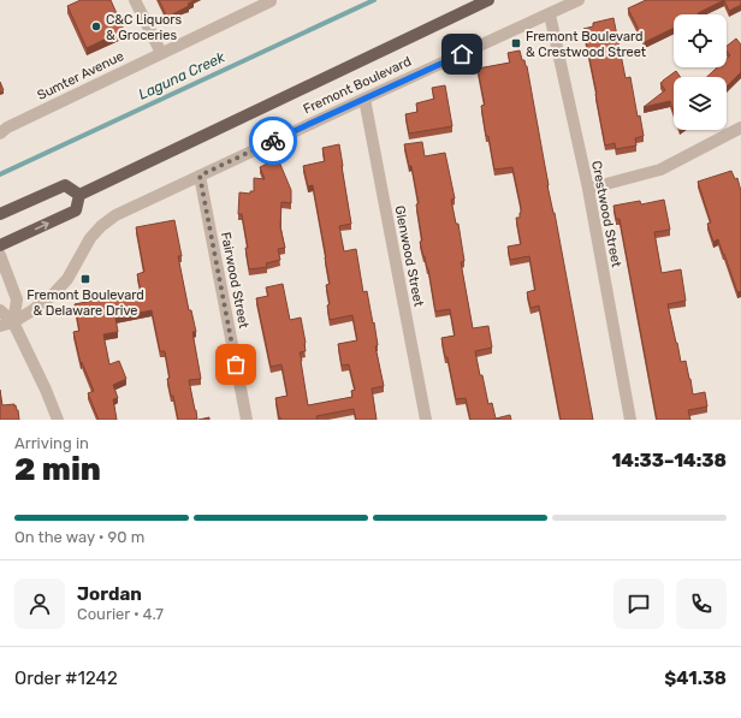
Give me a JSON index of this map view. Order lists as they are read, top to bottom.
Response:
{
  "streets": {
    "main road": ["Fremont Boulevard"],
    "street": [
      "Sumter Avenue",
      "Crestwood Street",
      "Glenwood Street",
      "Fairwood Street"
    ]
  },
  "crossings": [
    ["Fremont Boulevard", "Crestwood Street"],
    ["Fremont Boulevard", "Glenwood Street"],
    ["Fremont Boulevard", "Fairwood Street"]
  ],
  "water": ["Laguna Creek"],
  "places": {
    "other": ["C&C Liquors & Groceries"],
    "transit": ["Fremont Boulevard & Crestwood Street", "Fremont Boulevard & Delaware Drive"]
  },
  "page": {
    "heading": ["2 min", "Arriving in", "14:33–14:38"],
    "panel": [
      "Jordan",
      "Courier · 4.7",
      "Order #1242",
      "$41.38"
    ],
    "bar": "On the way · 90 m"
  }
}
